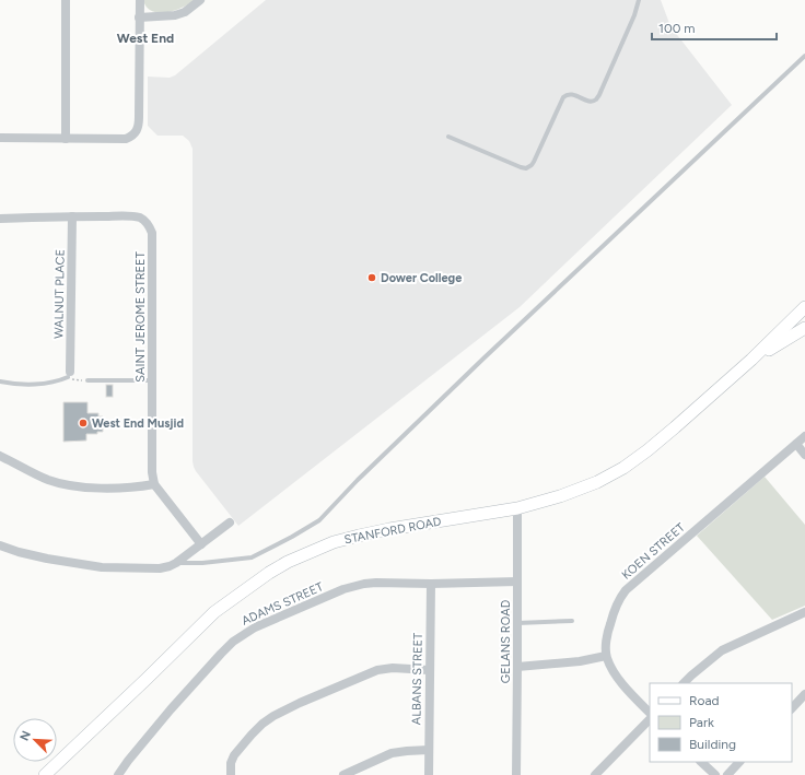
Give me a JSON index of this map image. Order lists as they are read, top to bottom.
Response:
{
  "streets": {
    "main road": ["STANFORD ROAD"],
    "street": [
      "WALNUT PLACE",
      "SAINT JEROME STREET",
      "KOEN STREET",
      "ADAMS STREET",
      "GELANS ROAD",
      "ALBANS STREET"
    ]
  },
  "crossings": [
    ["WALNUT PLACE", "SAINT JEROME STREET"],
    ["STANFORD ROAD", "GELANS ROAD"],
    ["ADAMS STREET", "GELANS ROAD"],
    ["ADAMS STREET", "ALBANS STREET"]
  ],
  "districts": ["West End"],
  "places": ["Dower College", "West End Musjid"],
  "legend": ["Road", "Park", "Building"],
  "scale_bar": "100 m",
  "north": "top left"
}
